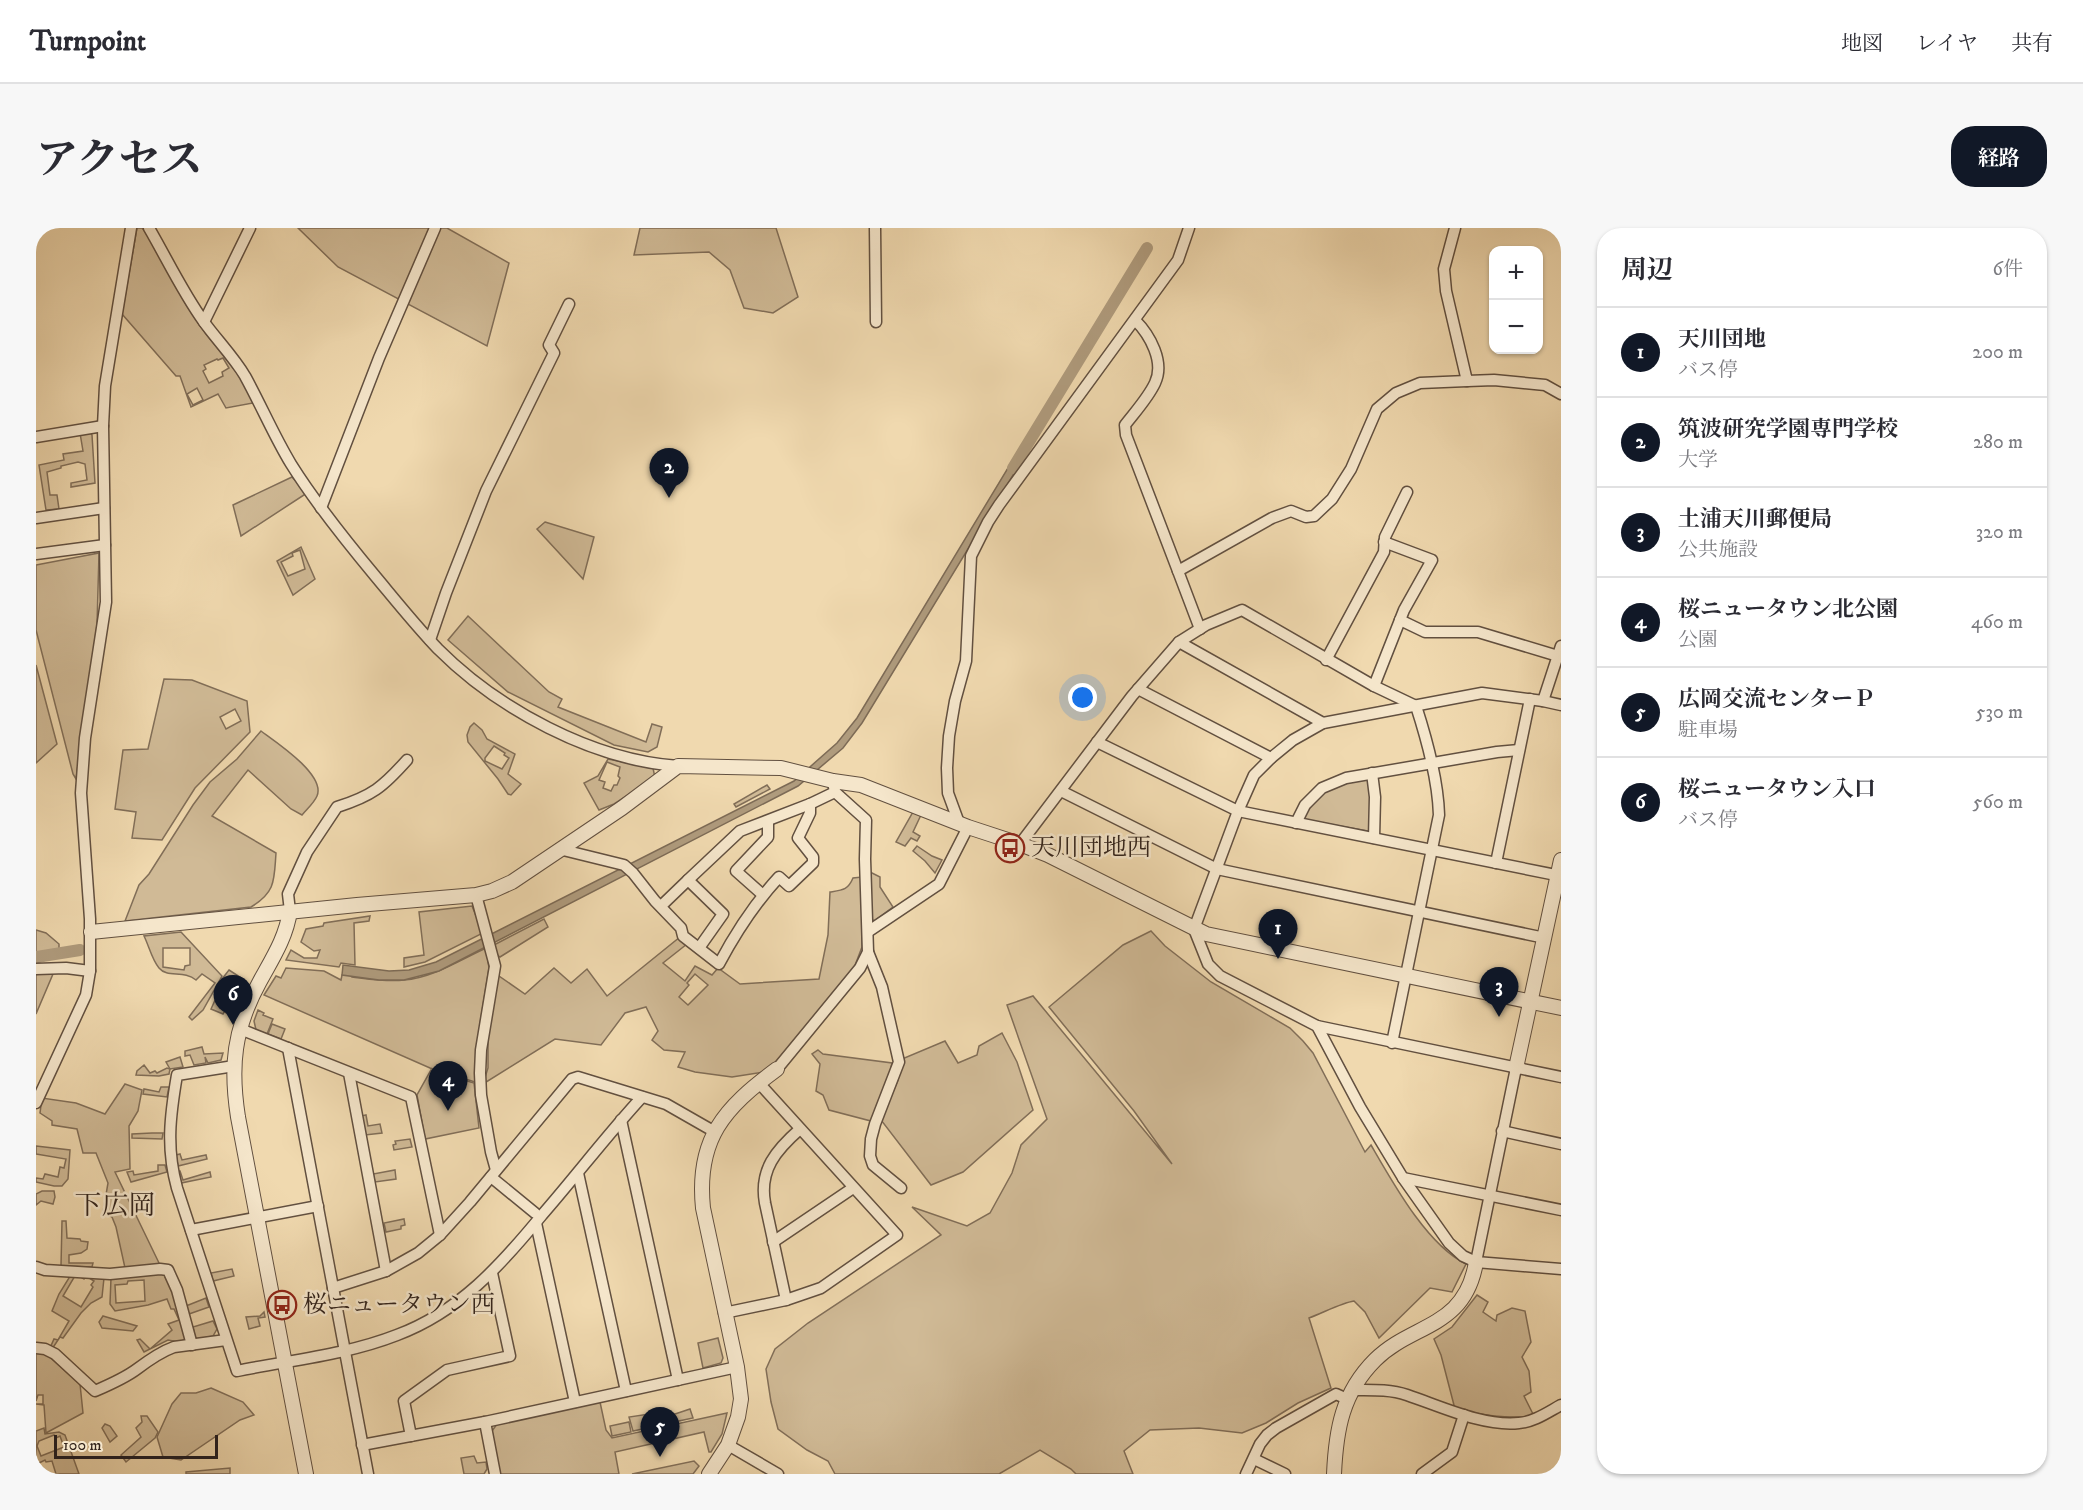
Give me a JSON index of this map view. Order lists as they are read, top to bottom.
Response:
{
  "districts": ["下広岡"],
  "places": {
    "bus stop": ["天川団地西", "桜ニュータウン西"]
  },
  "scale_bar": "100 m",
  "page": {
    "header": "Turnpoint",
    "nav": ["地図", "レイヤ", "共有"],
    "title": "アクセス",
    "buttons": "経路",
    "heading": ["周辺", "6件"],
    "map_buttons": ["+", "−"],
    "list": [
      {
        "mark": "1",
        "name": "天川団地",
        "note": "バス停",
        "value": "200 m"
      },
      {
        "mark": "2",
        "name": "筑波研究学園専門学校",
        "note": "大学",
        "value": "280 m"
      },
      {
        "mark": "3",
        "name": "土浦天川郵便局",
        "note": "公共施設",
        "value": "320 m"
      },
      {
        "mark": "4",
        "name": "桜ニュータウン北公園",
        "note": "公園",
        "value": "460 m"
      },
      {
        "mark": "5",
        "name": "広岡交流センターＰ",
        "note": "駐車場",
        "value": "530 m"
      },
      {
        "mark": "6",
        "name": "桜ニュータウン入口",
        "note": "バス停",
        "value": "560 m"
      }
    ],
    "pins": [
      "2",
      "1",
      "3",
      "6",
      "4",
      "5"
    ],
    "scale": "100 m"
  }
}
